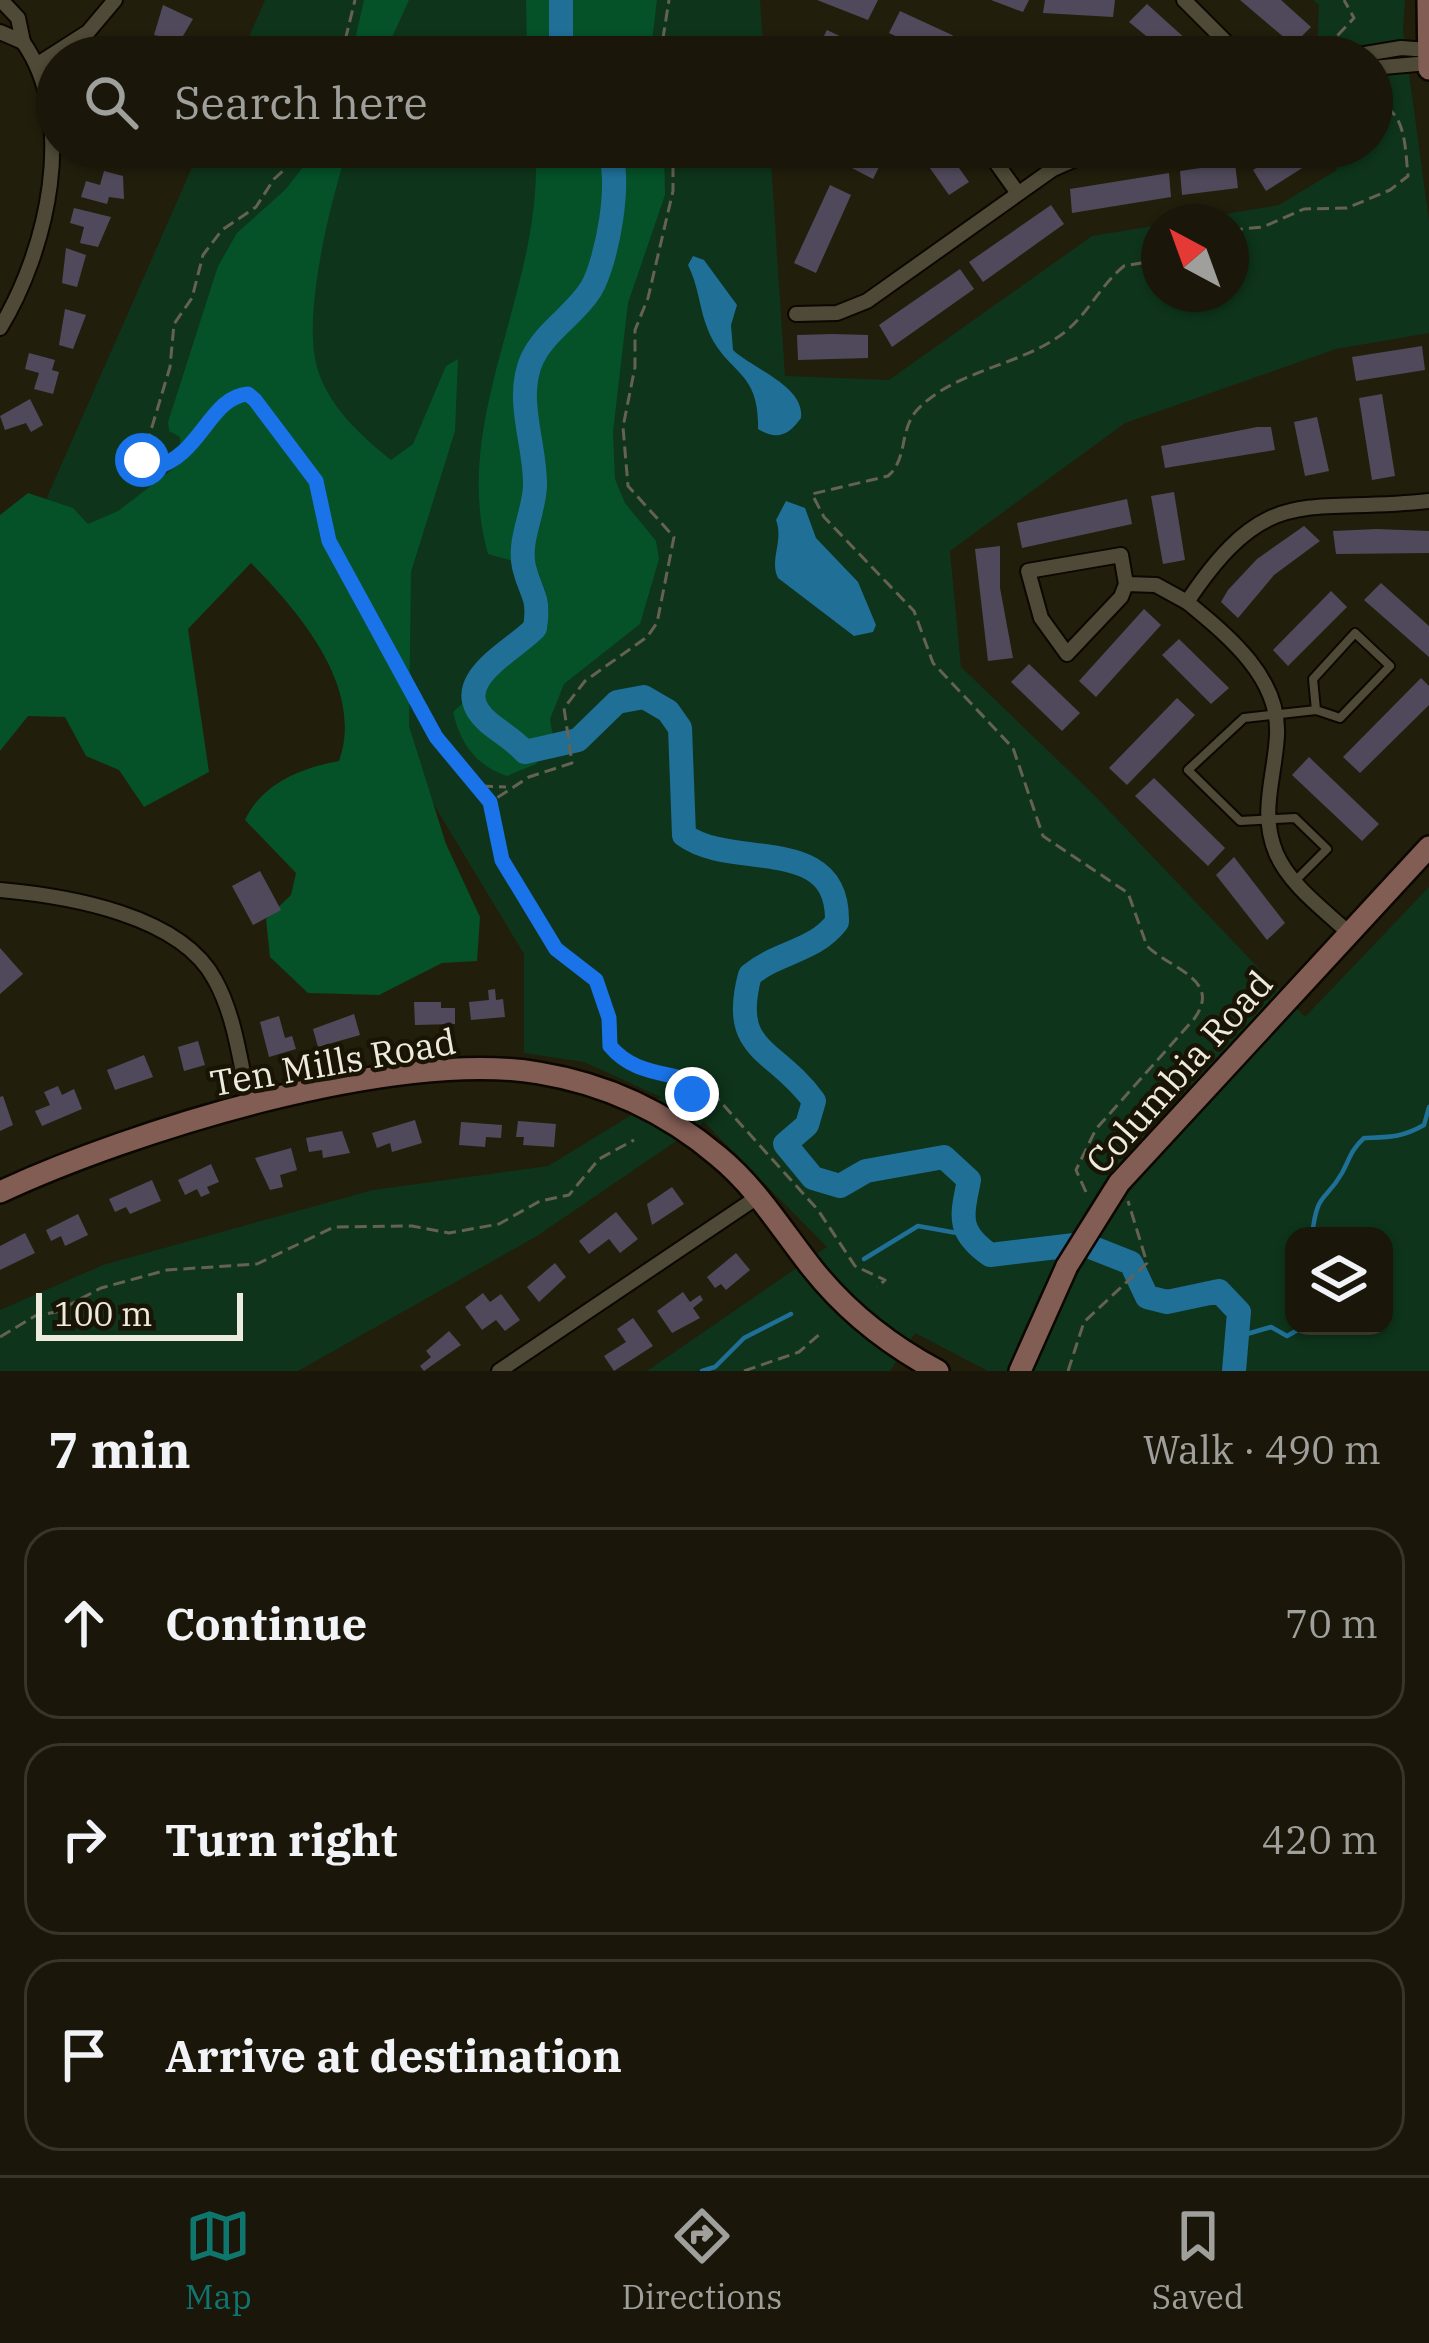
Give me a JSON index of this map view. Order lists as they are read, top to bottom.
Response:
{
  "streets": {
    "street": ["Ten Mills Road", "Columbia Road"]
  },
  "scale_bar": "100 m",
  "north": "top left",
  "page": {
    "search": "Search here",
    "scale": "100 m",
    "heading": ["7 min", "Walk · 490 m"],
    "list": [
      ["Continue", "70 m"],
      ["Turn right", "420 m"],
      "Arrive at destination"
    ],
    "nav": ["Map", "Directions", "Saved"]
  }
}
